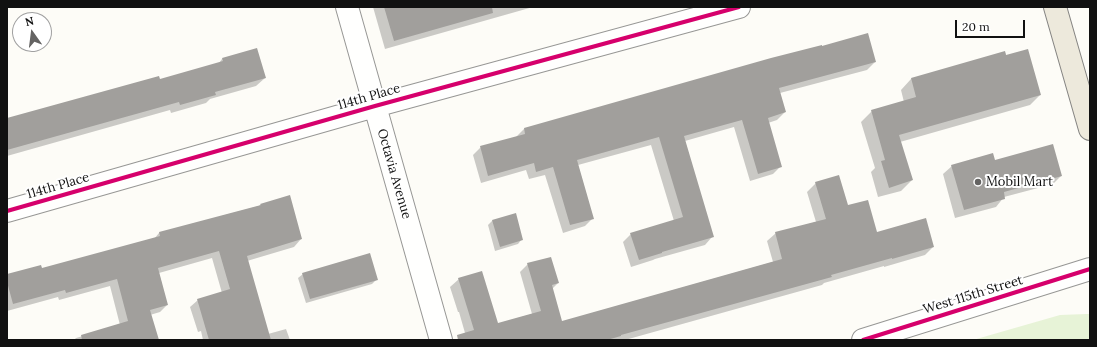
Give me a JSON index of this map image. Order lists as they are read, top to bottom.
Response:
{
  "streets": {
    "street": ["114th Place", "Octavia Avenue", "West 115th Street"]
  },
  "crossings": [
    ["114th Place", "Octavia Avenue"]
  ],
  "places": ["Mobil Mart"],
  "scale_bar": "20 m",
  "north": "top"
}
